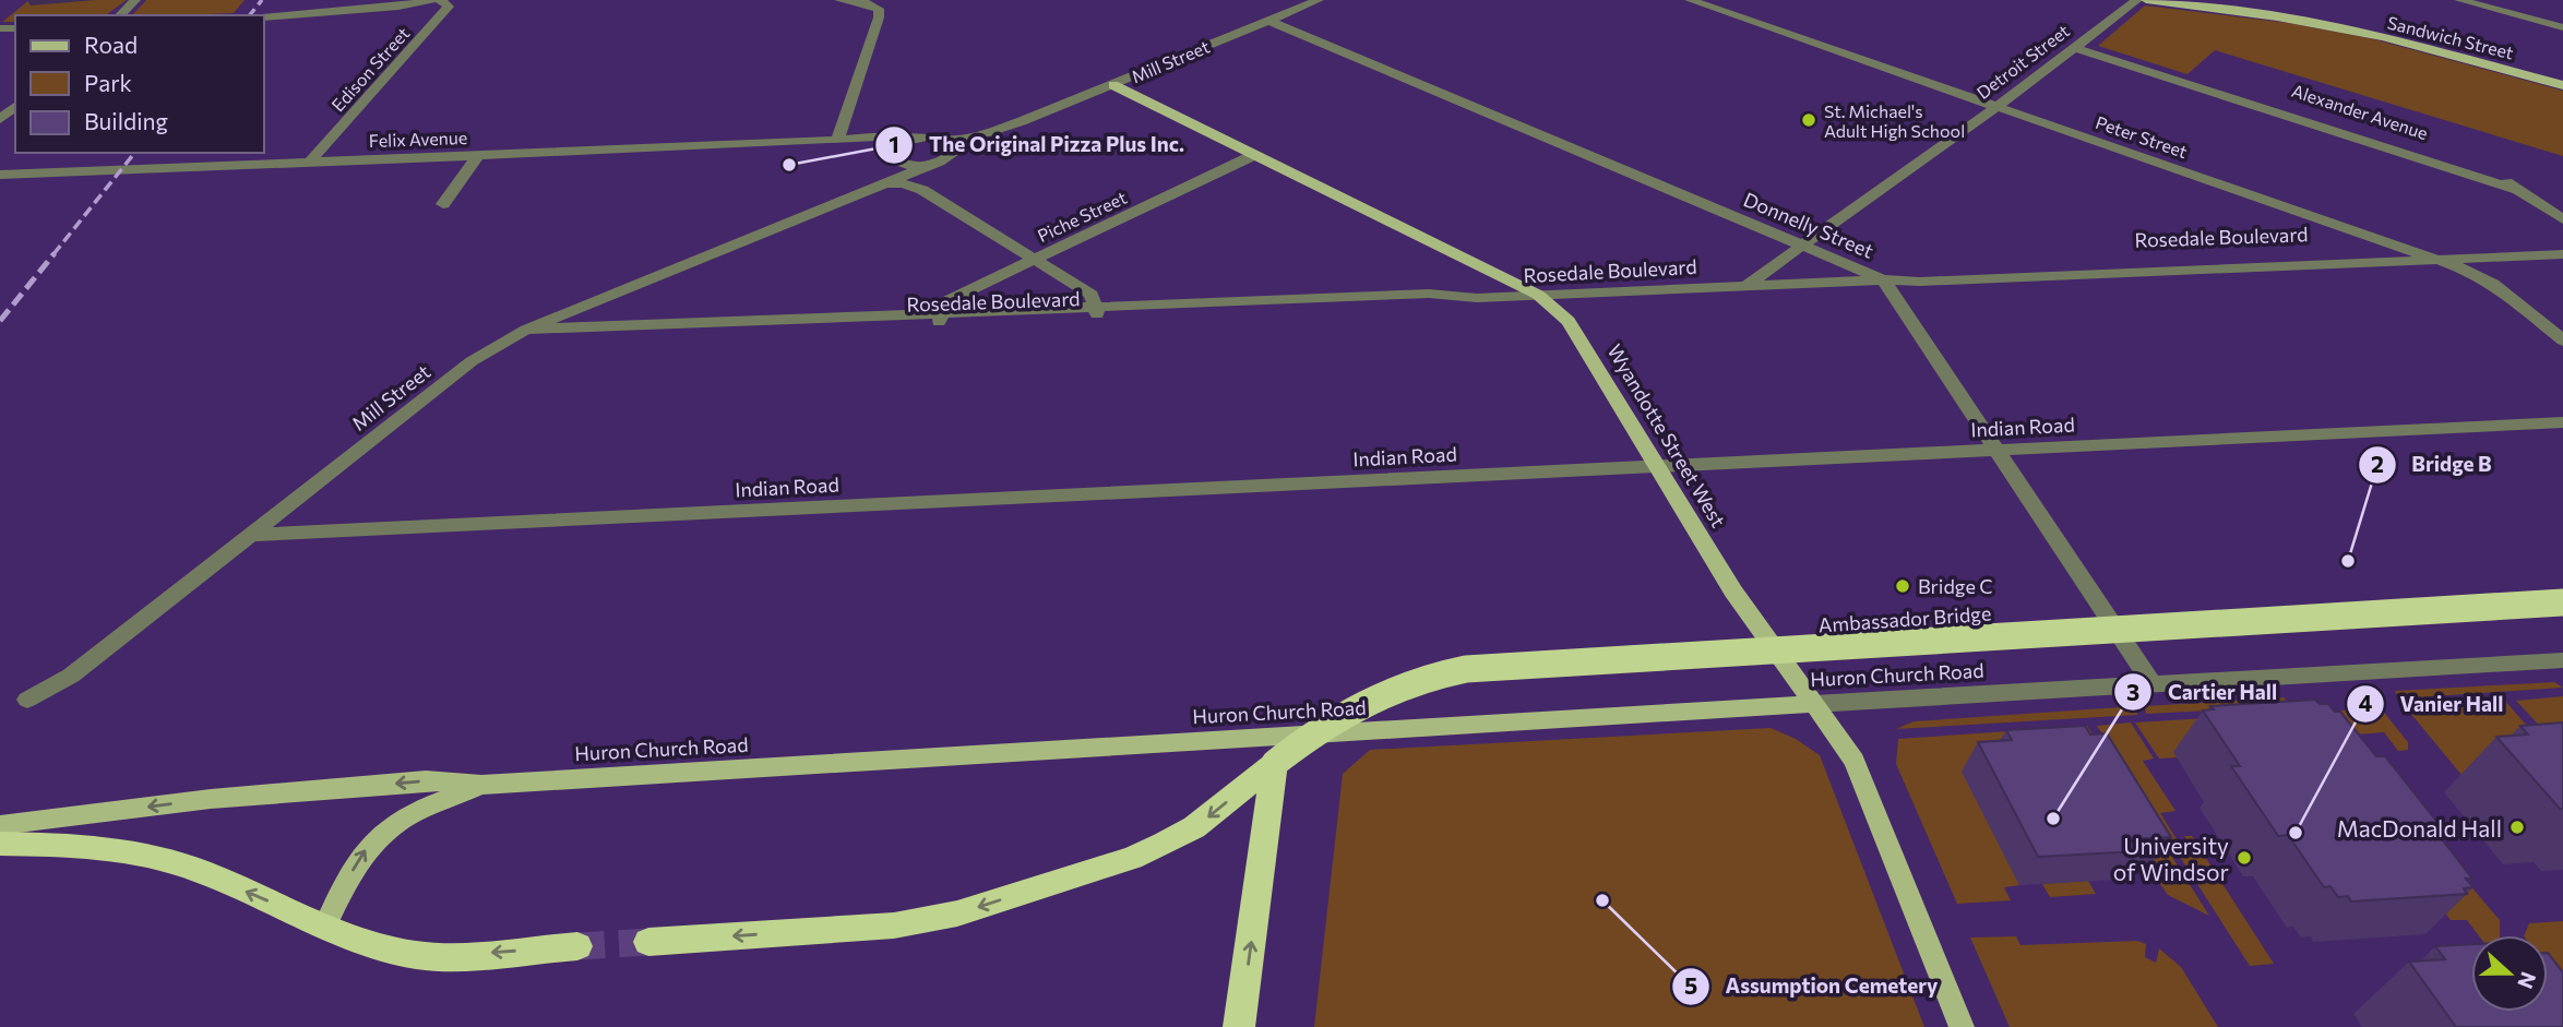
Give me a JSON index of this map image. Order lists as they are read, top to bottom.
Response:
{
  "streets": {
    "highway": ["Ambassador Bridge"],
    "main road": ["Sandwich Street", "Wyandotte Street West", "Huron Church Road"],
    "street": [
      "Mill Street",
      "Detroit Street",
      "Edison Street",
      "Alexander Avenue",
      "Peter Street",
      "Felix Avenue",
      "Piche Street",
      "Donnelly Street",
      "Rosedale Boulevard",
      "Indian Road"
    ]
  },
  "crossings": [
    ["Mill Street", "Felix Avenue"],
    ["Mill Street", "Donnelly Street"],
    ["Mill Street", "Rosedale Boulevard"],
    ["Mill Street", "Indian Road"],
    ["Mill Street", "Wyandotte Street West"],
    ["Detroit Street", "Alexander Avenue"],
    ["Detroit Street", "Peter Street"],
    ["Detroit Street", "Donnelly Street"],
    ["Detroit Street", "Rosedale Boulevard"],
    ["Edison Street", "Felix Avenue"],
    ["Peter Street", "Rosedale Boulevard"],
    ["Piche Street", "Rosedale Boulevard"],
    ["Piche Street", "Wyandotte Street West"],
    ["Donnelly Street", "Rosedale Boulevard"],
    ["Donnelly Street", "Indian Road"],
    ["Donnelly Street", "Huron Church Road"],
    ["Rosedale Boulevard", "Wyandotte Street West"],
    ["Indian Road", "Wyandotte Street West"],
    ["Wyandotte Street West", "Huron Church Road"]
  ],
  "places": [
    "St. Michael's Adult High School",
    "The Original Pizza Plus Inc.",
    "Bridge B",
    "Bridge C",
    "Cartier Hall",
    "MacDonald Hall",
    "Vanier Hall",
    "University of Windsor",
    "Assumption Cemetery"
  ],
  "legend": ["Road", "Park", "Building"],
  "north": "right"
}
